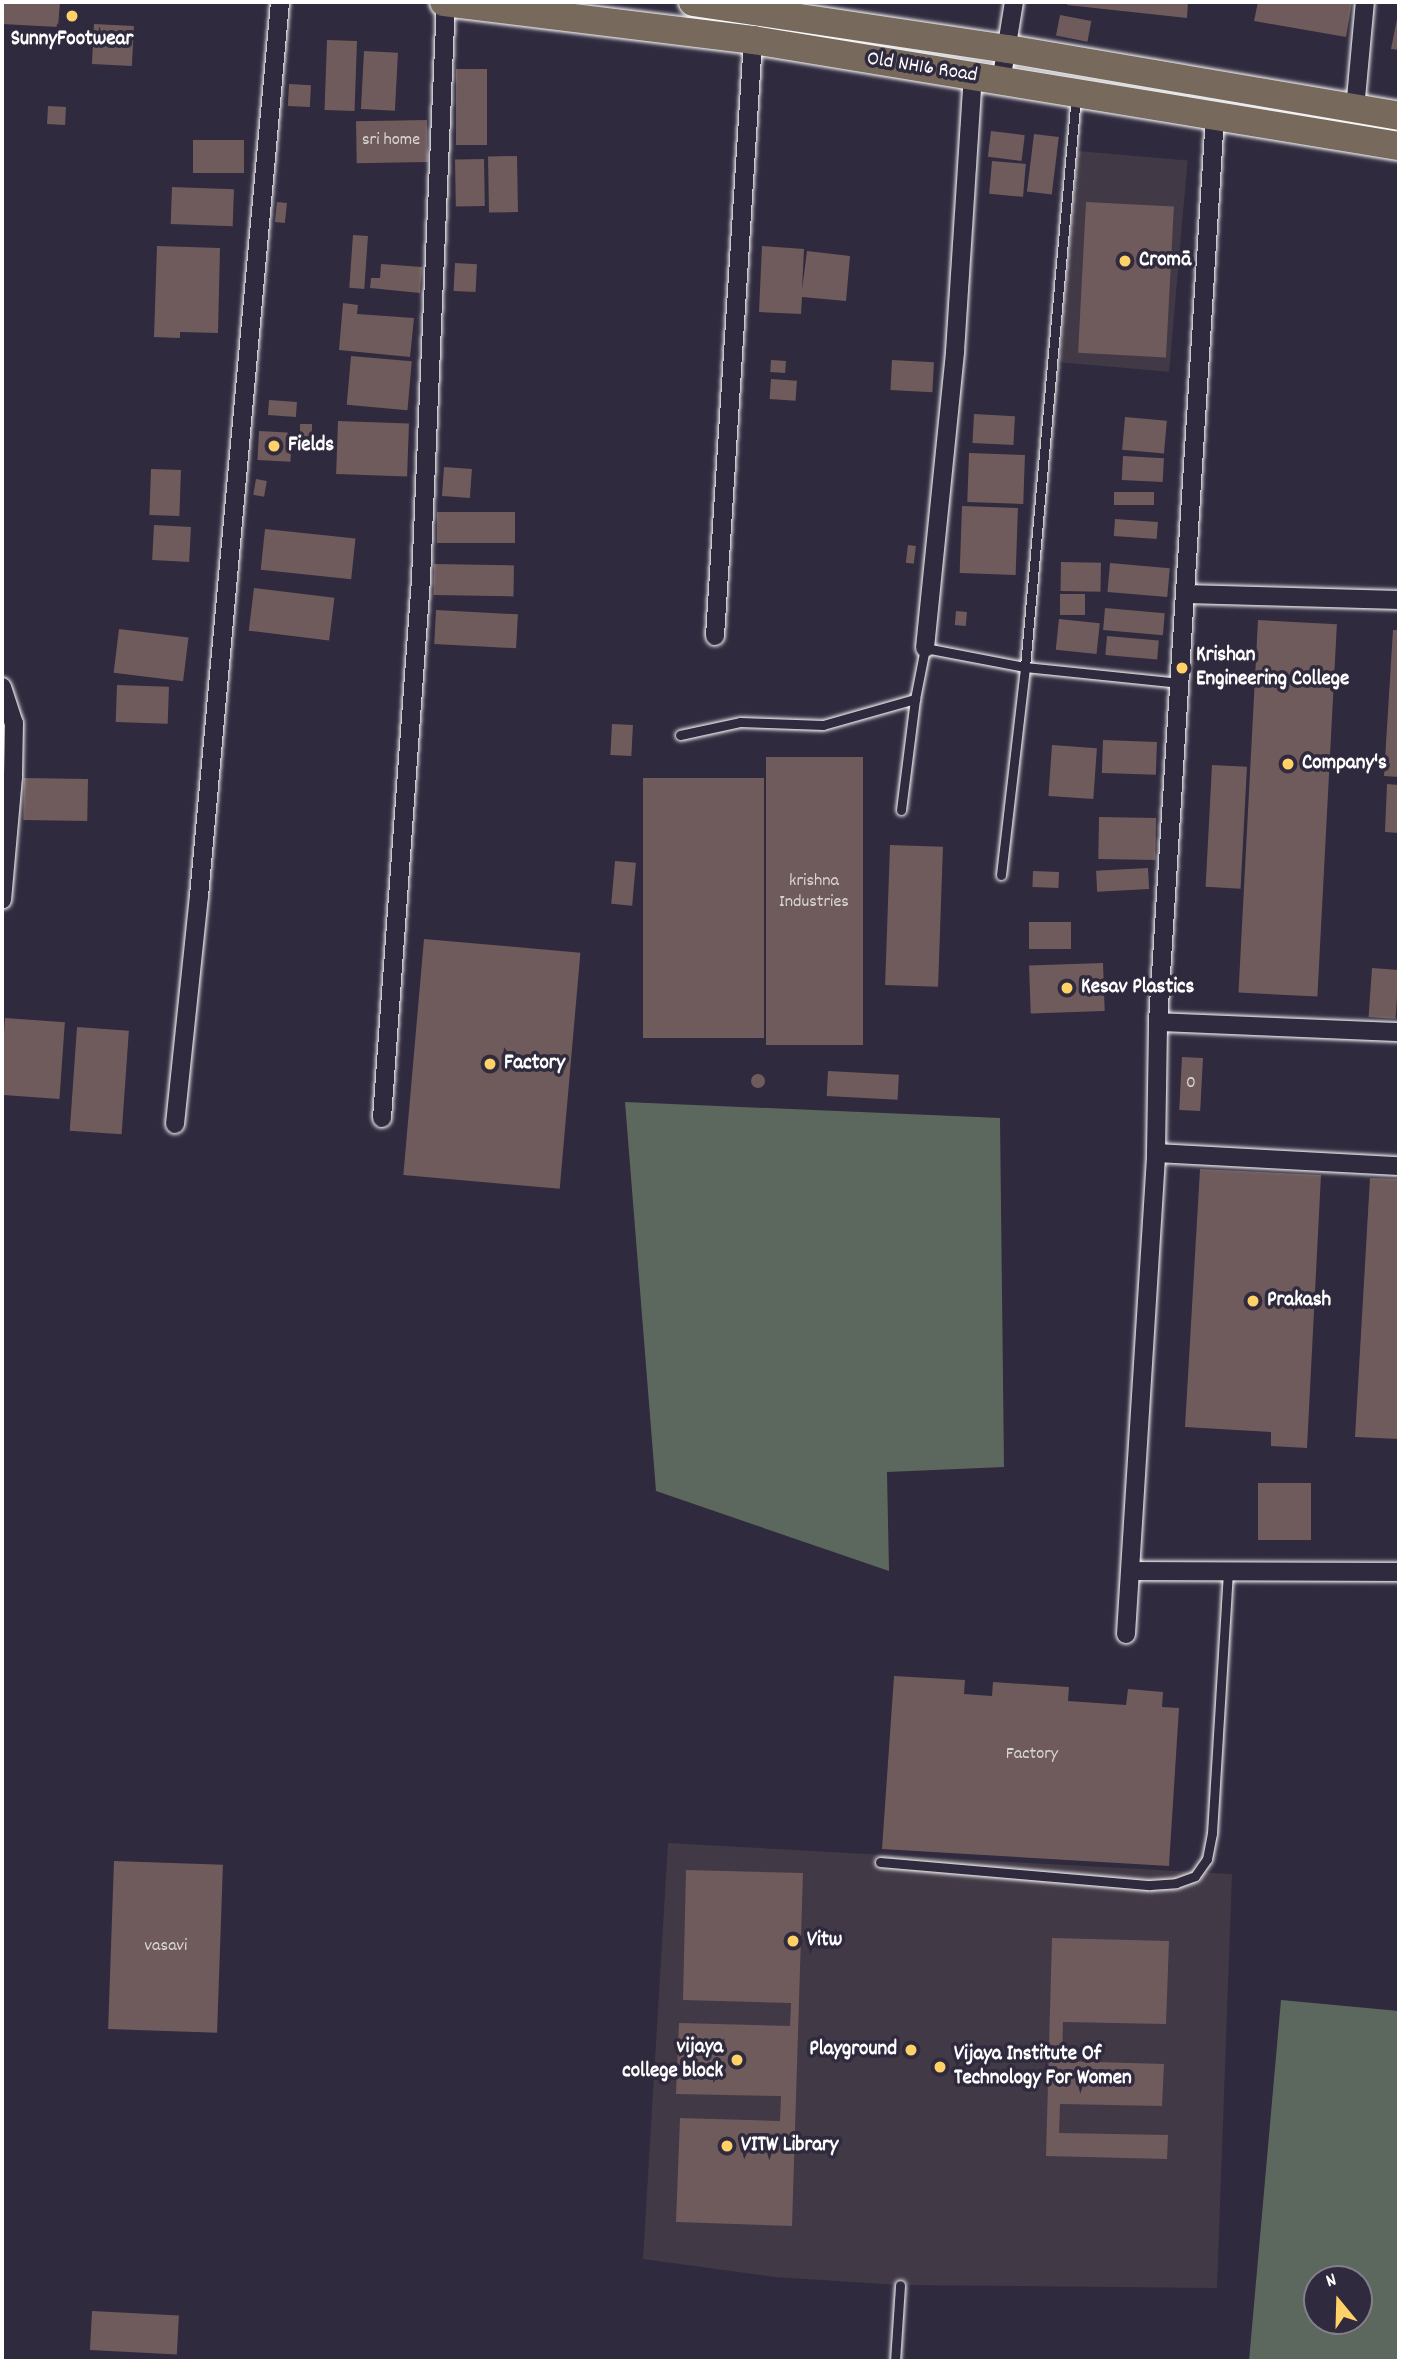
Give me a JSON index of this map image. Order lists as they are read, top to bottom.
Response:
{
  "streets": {
    "main road": ["Old NH16 Road"]
  },
  "places": [
    "SunnyFootwear",
    "Cromā",
    "Fields",
    "Krishan Engineering College",
    "Company's",
    "Kesav Plastics",
    "Factory",
    "Prakash",
    "Vitw",
    "Playground",
    "vijaya college block",
    "Vijaya Institute Of Technology For Women",
    "VITW Library"
  ],
  "house_numbers": [
    "sri home",
    "krishna Industries",
    "0",
    "Factory",
    "vasavi"
  ],
  "north": "top"
}
